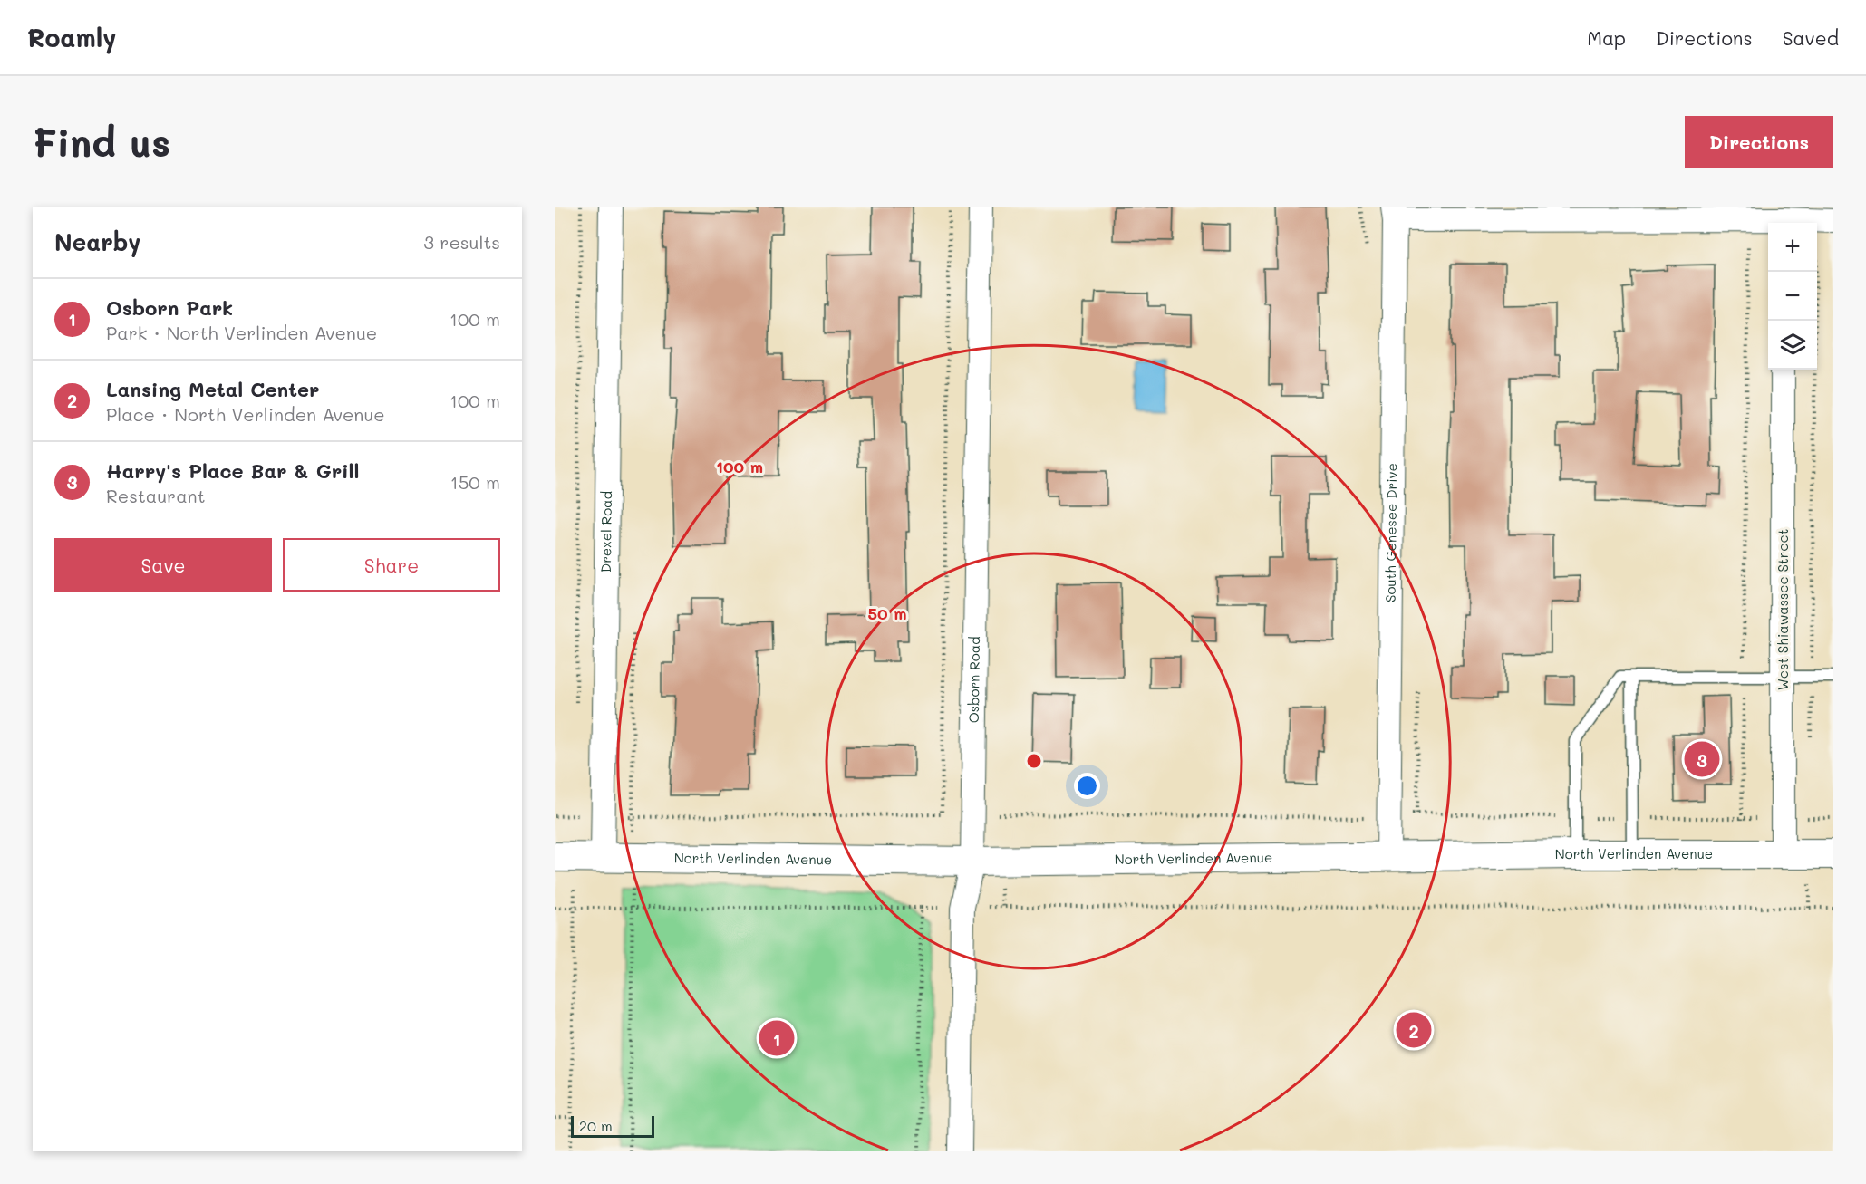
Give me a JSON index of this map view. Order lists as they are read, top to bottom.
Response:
{
  "streets": {
    "street": [
      "Drexel Road",
      "South Genesee Drive",
      "West Shiawassee Street",
      "Osborn Road",
      "North Verlinden Avenue"
    ]
  },
  "crossings": [
    ["Drexel Road", "North Verlinden Avenue"],
    ["South Genesee Drive", "North Verlinden Avenue"],
    ["West Shiawassee Street", "North Verlinden Avenue"],
    ["Osborn Road", "North Verlinden Avenue"]
  ],
  "scale_bar": "20 m",
  "page": {
    "header": "Roamly",
    "nav": ["Map", "Directions", "Saved"],
    "buttons": [
      "Directions",
      ["Save", "Share"]
    ],
    "title": "Find us",
    "heading": ["Nearby", "3 results"],
    "map_buttons": ["+", "−"],
    "list": [
      {
        "mark": "1",
        "name": "Osborn Park",
        "note": "Park · North Verlinden Avenue",
        "value": "100 m"
      },
      {
        "mark": "2",
        "name": "Lansing Metal Center",
        "note": "Place · North Verlinden Avenue",
        "value": "100 m"
      },
      {
        "mark": "3",
        "name": "Harry's Place Bar & Grill",
        "note": "Restaurant",
        "value": "150 m"
      }
    ],
    "pins": ["3", "2", "1"],
    "scale": "20 m"
  },
  "rings": ["100 m", "50 m"]
}
